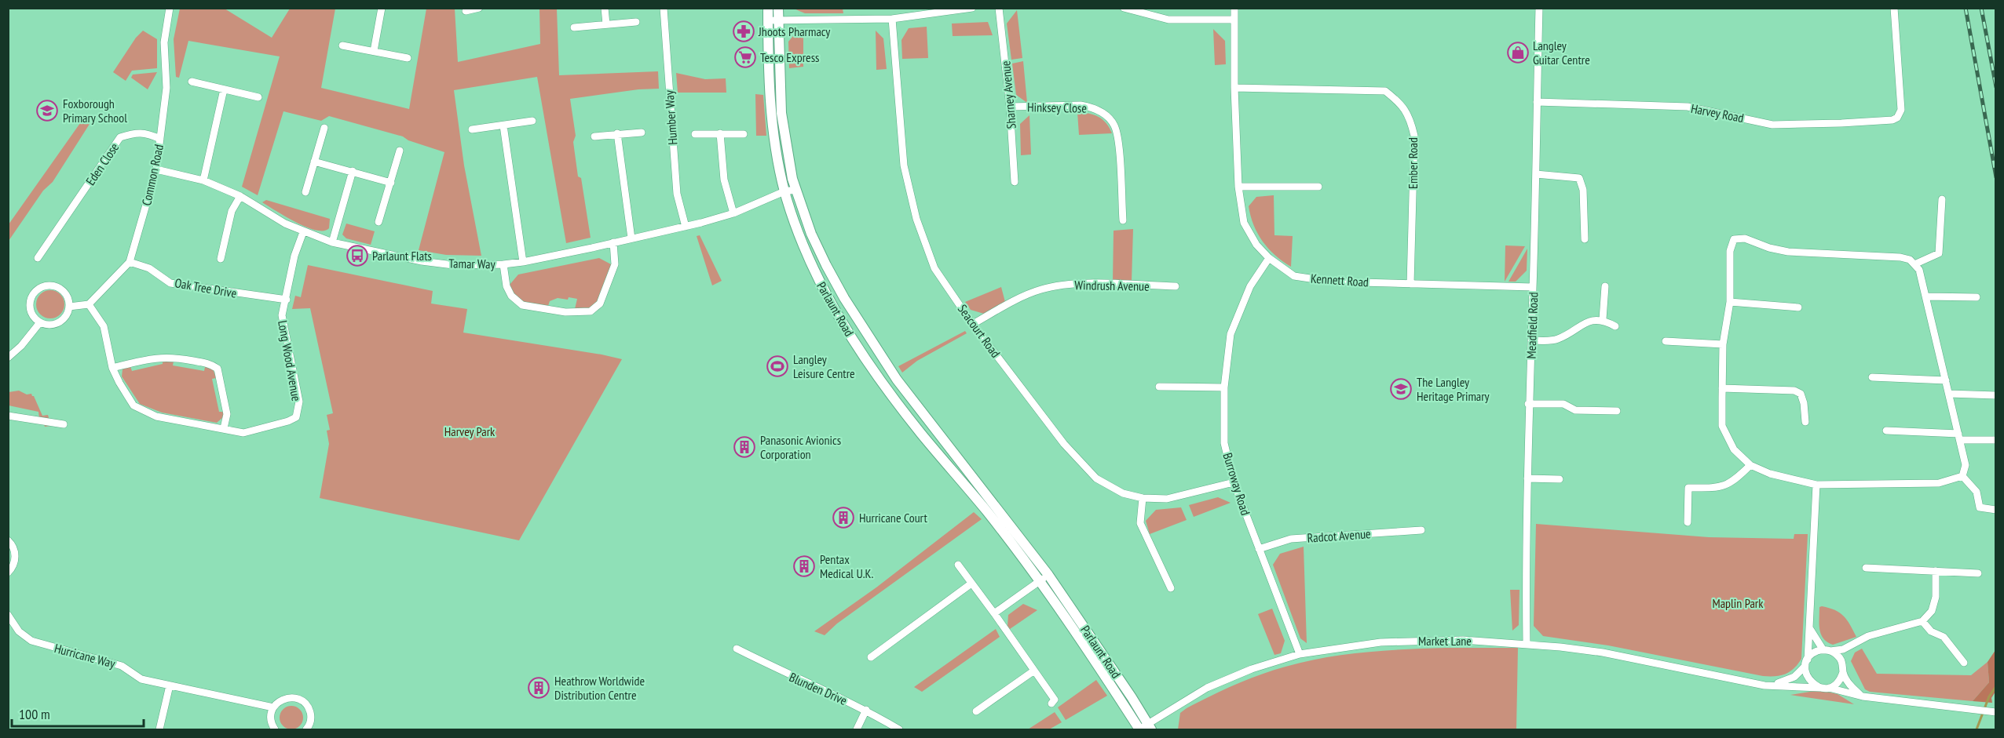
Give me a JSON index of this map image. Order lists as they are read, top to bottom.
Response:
{
  "streets": {
    "street": [
      "Sharney Avenue",
      "Hinksey Close",
      "Harvey Road",
      "Humber Way",
      "Ember Road",
      "Eden Close",
      "Common Road",
      "Tamar Way",
      "Kennett Road",
      "Windrush Avenue",
      "Oak Tree Drive",
      "Parlaunt Road",
      "Meadfield Road",
      "Seacourt Road",
      "Long Wood Avenue",
      "Burroway Road",
      "Radcot Avenue",
      "Market Lane",
      "Hurricane Way",
      "Blunden Drive"
    ]
  },
  "crossings": [
    ["Sharney Avenue", "Hinksey Close"],
    ["Harvey Road", "Meadfield Road"],
    ["Humber Way", "Tamar Way"],
    ["Ember Road", "Kennett Road"],
    ["Eden Close", "Common Road"],
    ["Common Road", "Tamar Way"],
    ["Common Road", "Oak Tree Drive"],
    ["Common Road", "Long Wood Avenue"],
    ["Tamar Way", "Parlaunt Road"],
    ["Tamar Way", "Long Wood Avenue"],
    ["Kennett Road", "Meadfield Road"],
    ["Kennett Road", "Burroway Road"],
    ["Windrush Avenue", "Seacourt Road"],
    ["Oak Tree Drive", "Long Wood Avenue"],
    ["Parlaunt Road", "Market Lane"],
    ["Meadfield Road", "Market Lane"],
    ["Seacourt Road", "Burroway Road"],
    ["Burroway Road", "Radcot Avenue"],
    ["Burroway Road", "Market Lane"]
  ],
  "parks": ["Harvey Park", "Maplin Park"],
  "places": {
    "pharmacy": ["Jhoots Pharmacy"],
    "shop": ["Langley Guitar Centre"],
    "supermarket": ["Tesco Express"],
    "school or university": ["Foxborough Primary School", "The Langley Heritage Primary"],
    "bus stop": ["Parlaunt Flats"],
    "sports": ["Langley Leisure Centre"],
    "building": [
      "Panasonic Avionics Corporation",
      "Hurricane Court",
      "Pentax Medical U.K.",
      "Heathrow Worldwide Distribution Centre"
    ]
  },
  "scale_bar": "100 m"
}
